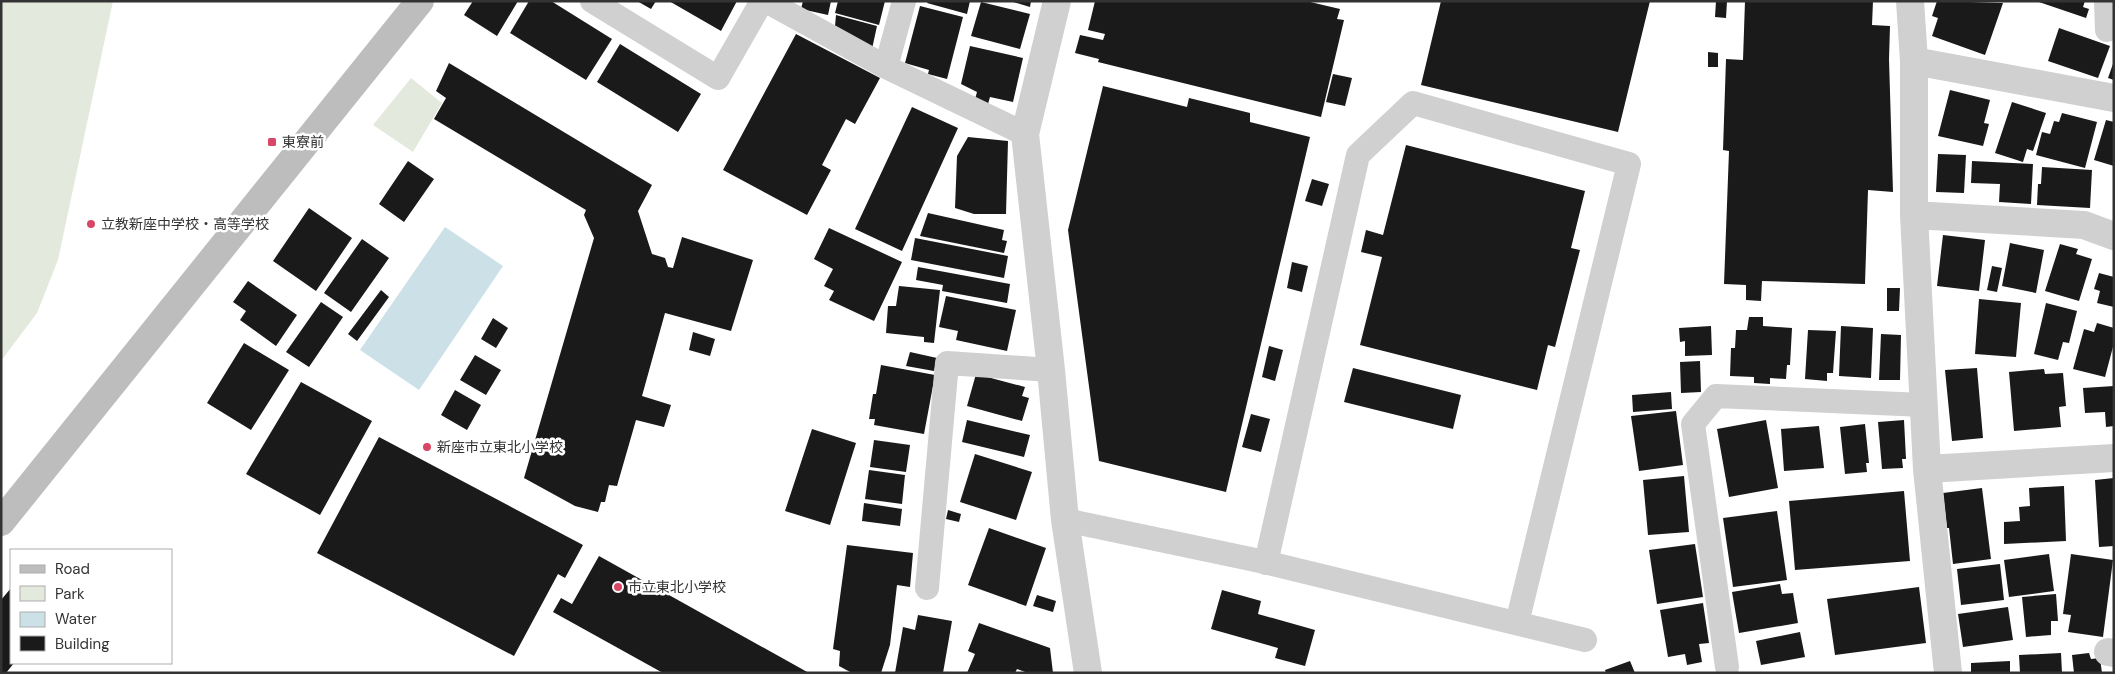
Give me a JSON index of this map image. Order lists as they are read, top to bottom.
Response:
{
  "places": {
    "transit": ["東寮前"],
    "other": ["立教新座中学校・高等学校", "新座市立東北小学校", "市立東北小学校"]
  },
  "legend": [
    "Road",
    "Park",
    "Water",
    "Building"
  ]
}
